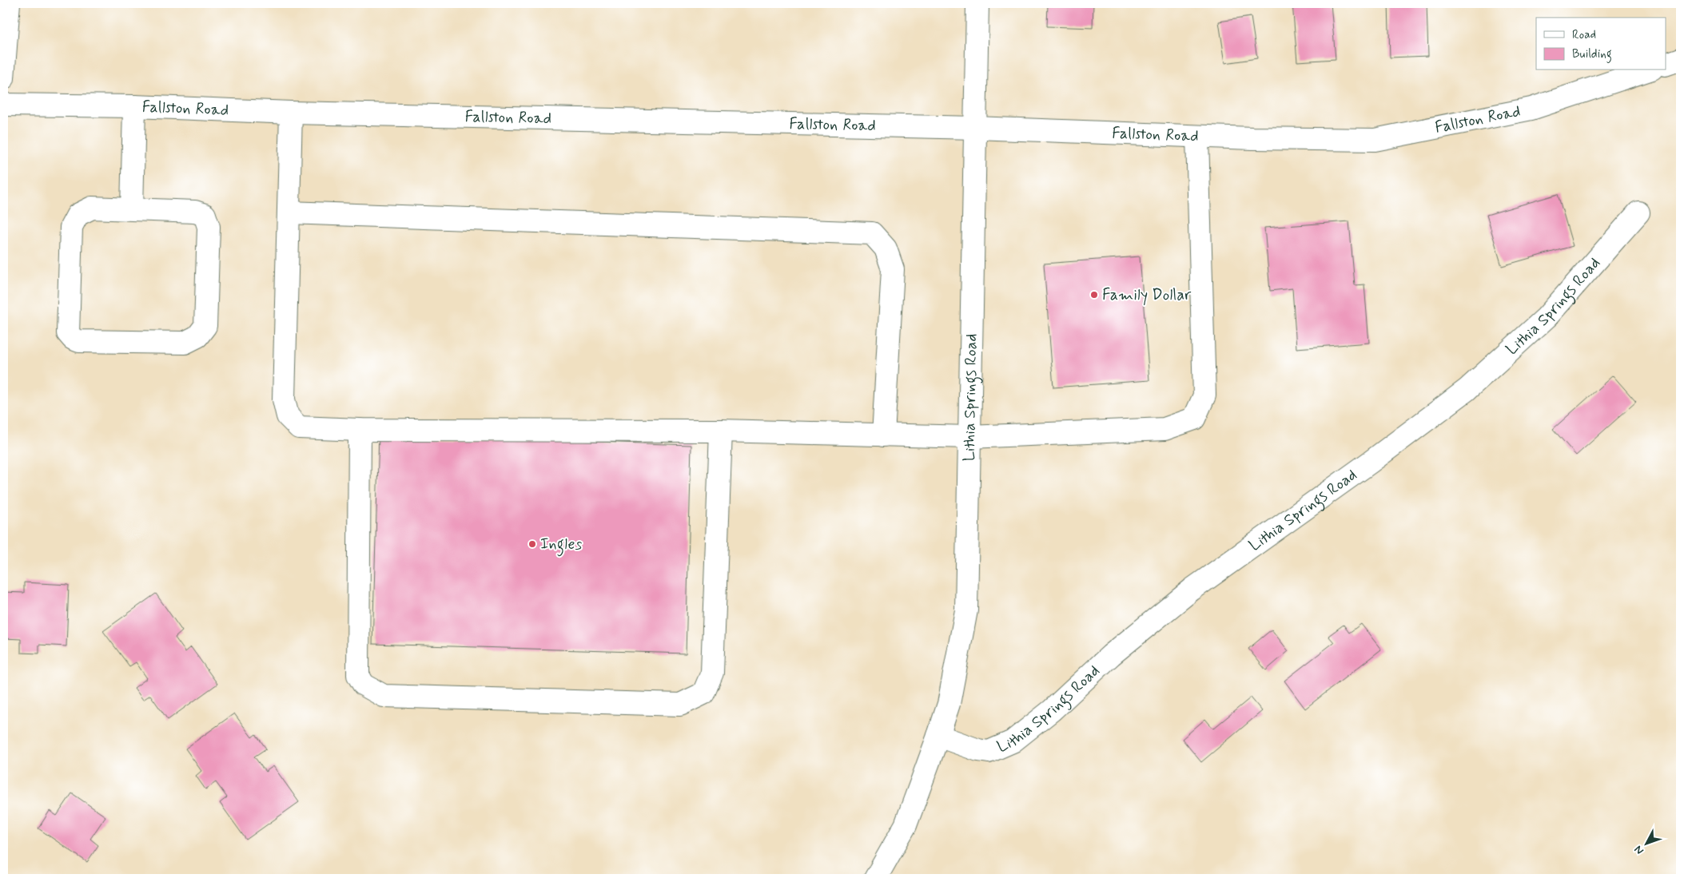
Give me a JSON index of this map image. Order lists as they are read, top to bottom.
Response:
{
  "streets": {
    "street": ["Fallston Road", "Lithia Springs Road"]
  },
  "crossings": [
    ["Fallston Road", "Lithia Springs Road"]
  ],
  "places": ["Family Dollar", "Ingles"],
  "legend": ["Road", "Building"],
  "north": "bottom left"
}
